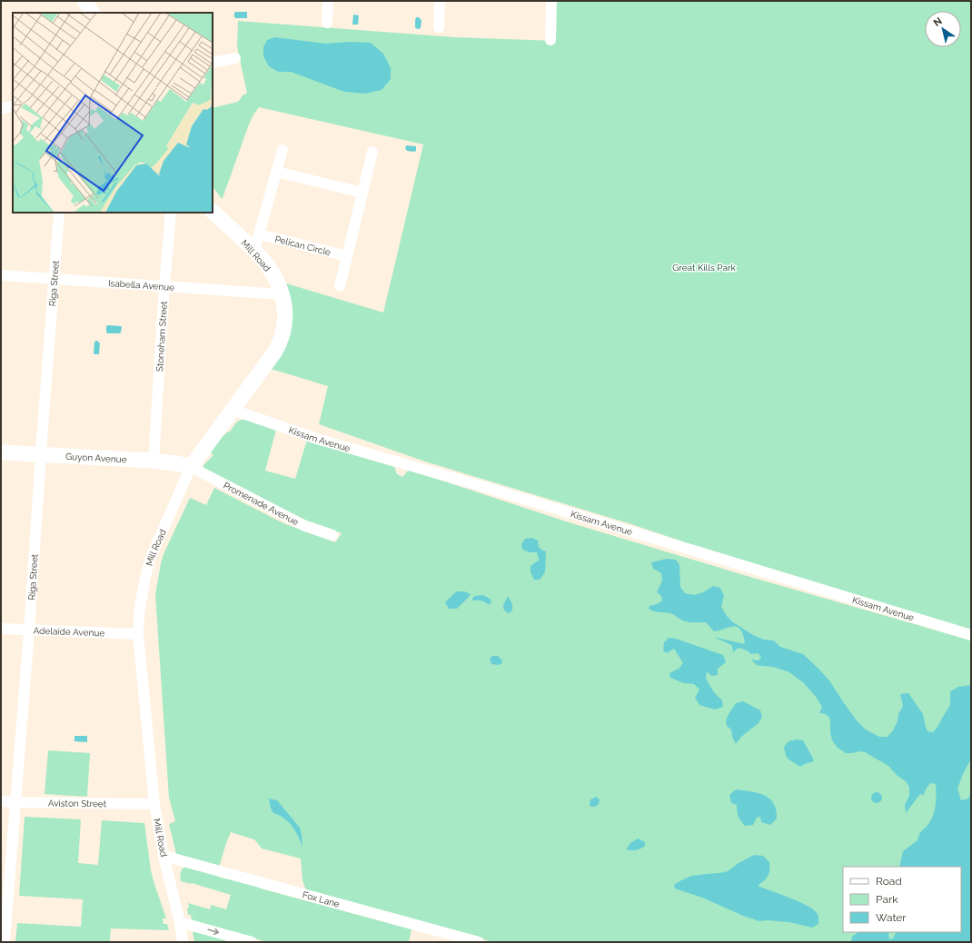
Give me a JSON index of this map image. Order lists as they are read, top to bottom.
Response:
{
  "streets": {
    "street": [
      "Pelican Circle",
      "Mill Road",
      "Riga Street",
      "Isabella Avenue",
      "Stoneham Street",
      "Kissam Avenue",
      "Guyon Avenue",
      "Promenade Avenue",
      "Adelaide Avenue",
      "Aviston Street",
      "Fox Lane"
    ]
  },
  "crossings": [
    ["Mill Road", "Isabella Avenue"],
    ["Mill Road", "Kissam Avenue"],
    ["Mill Road", "Guyon Avenue"],
    ["Mill Road", "Promenade Avenue"],
    ["Mill Road", "Adelaide Avenue"],
    ["Mill Road", "Aviston Street"],
    ["Mill Road", "Fox Lane"],
    ["Riga Street", "Isabella Avenue"],
    ["Riga Street", "Guyon Avenue"],
    ["Riga Street", "Adelaide Avenue"],
    ["Riga Street", "Aviston Street"],
    ["Isabella Avenue", "Stoneham Street"],
    ["Stoneham Street", "Guyon Avenue"],
    ["Guyon Avenue", "Promenade Avenue"]
  ],
  "parks": ["Great Kills Park"],
  "legend": ["Road", "Park", "Water"],
  "north": "top left"
}
